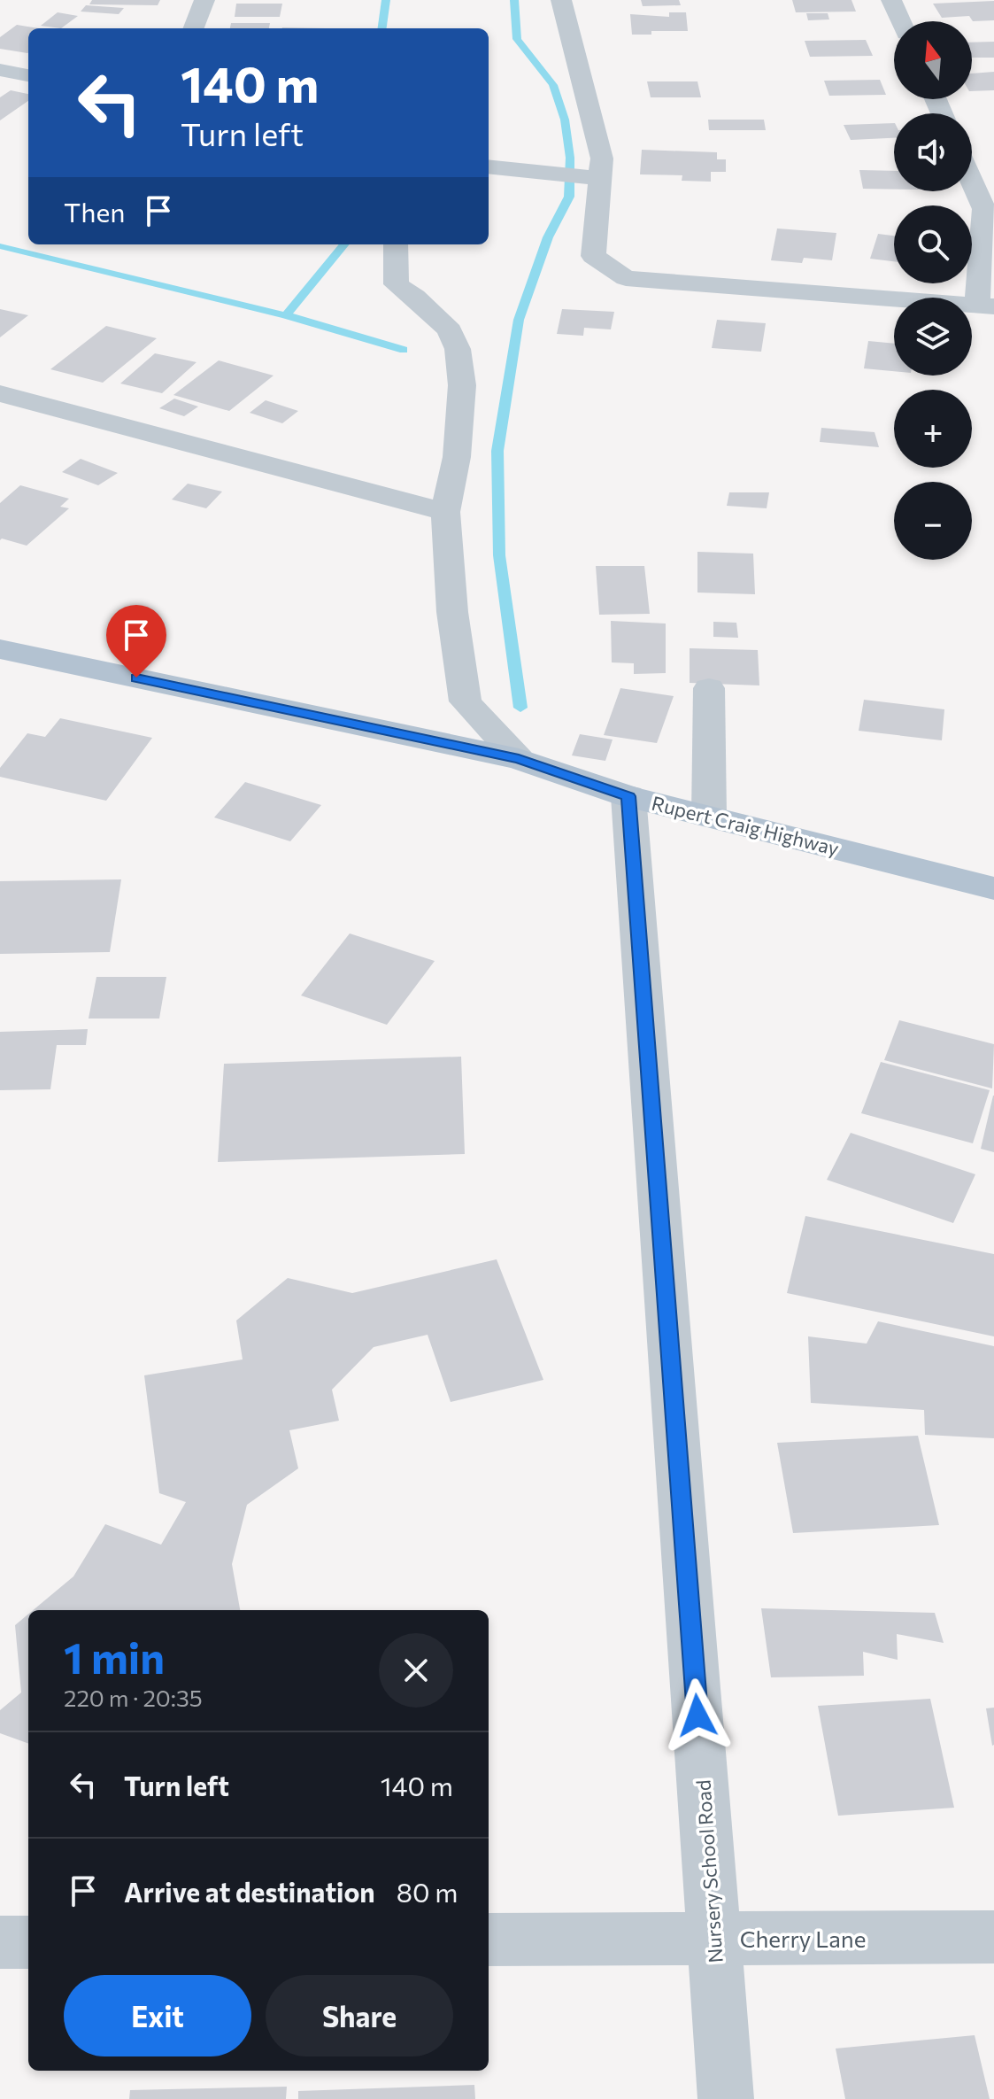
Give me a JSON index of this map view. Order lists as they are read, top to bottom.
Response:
{
  "streets": {
    "main road": ["Rupert Craig Highway"],
    "street": ["Nursery School Road", "Cherry Lane"]
  },
  "crossings": [
    ["Rupert Craig Highway", "Nursery School Road"],
    ["Nursery School Road", "Cherry Lane"]
  ],
  "north": "top",
  "page": {
    "map_buttons": ["+", "−"],
    "turn": ["140 m", "Turn left"],
    "then": "Then",
    "heading": ["1 min", "220 m · 20:35"],
    "list": [
      {
        "name": "Turn left",
        "value": "140 m"
      },
      {
        "name": "Arrive at destination",
        "value": "80 m"
      }
    ],
    "buttons": ["Exit", "Share"]
  }
}
